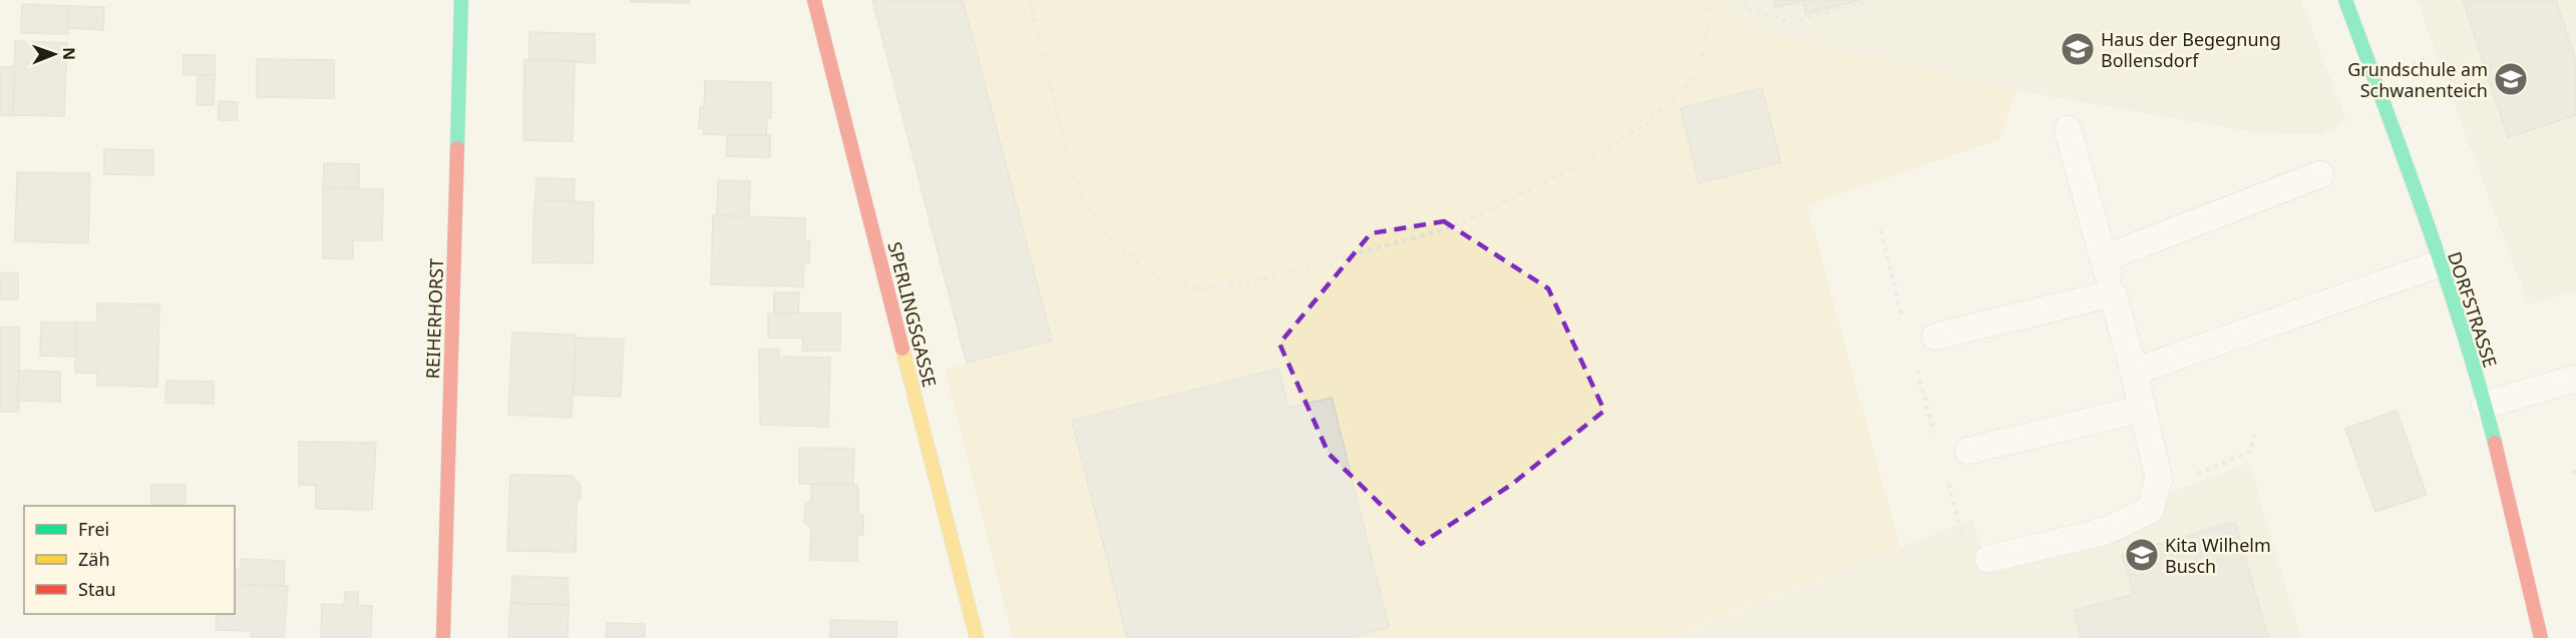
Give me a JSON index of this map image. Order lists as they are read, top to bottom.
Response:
{
  "streets": {
    "street": ["DORFSTRASSE", "SPERLINGSGASSE", "REIHERHORST"]
  },
  "places": {
    "school or university": ["Haus der Begegnung Bollensdorf", "Grundschule am Schwanenteich", "Kita Wilhelm Busch"]
  },
  "legend": ["Frei", "Zäh", "Stau"],
  "north": "right"
}
